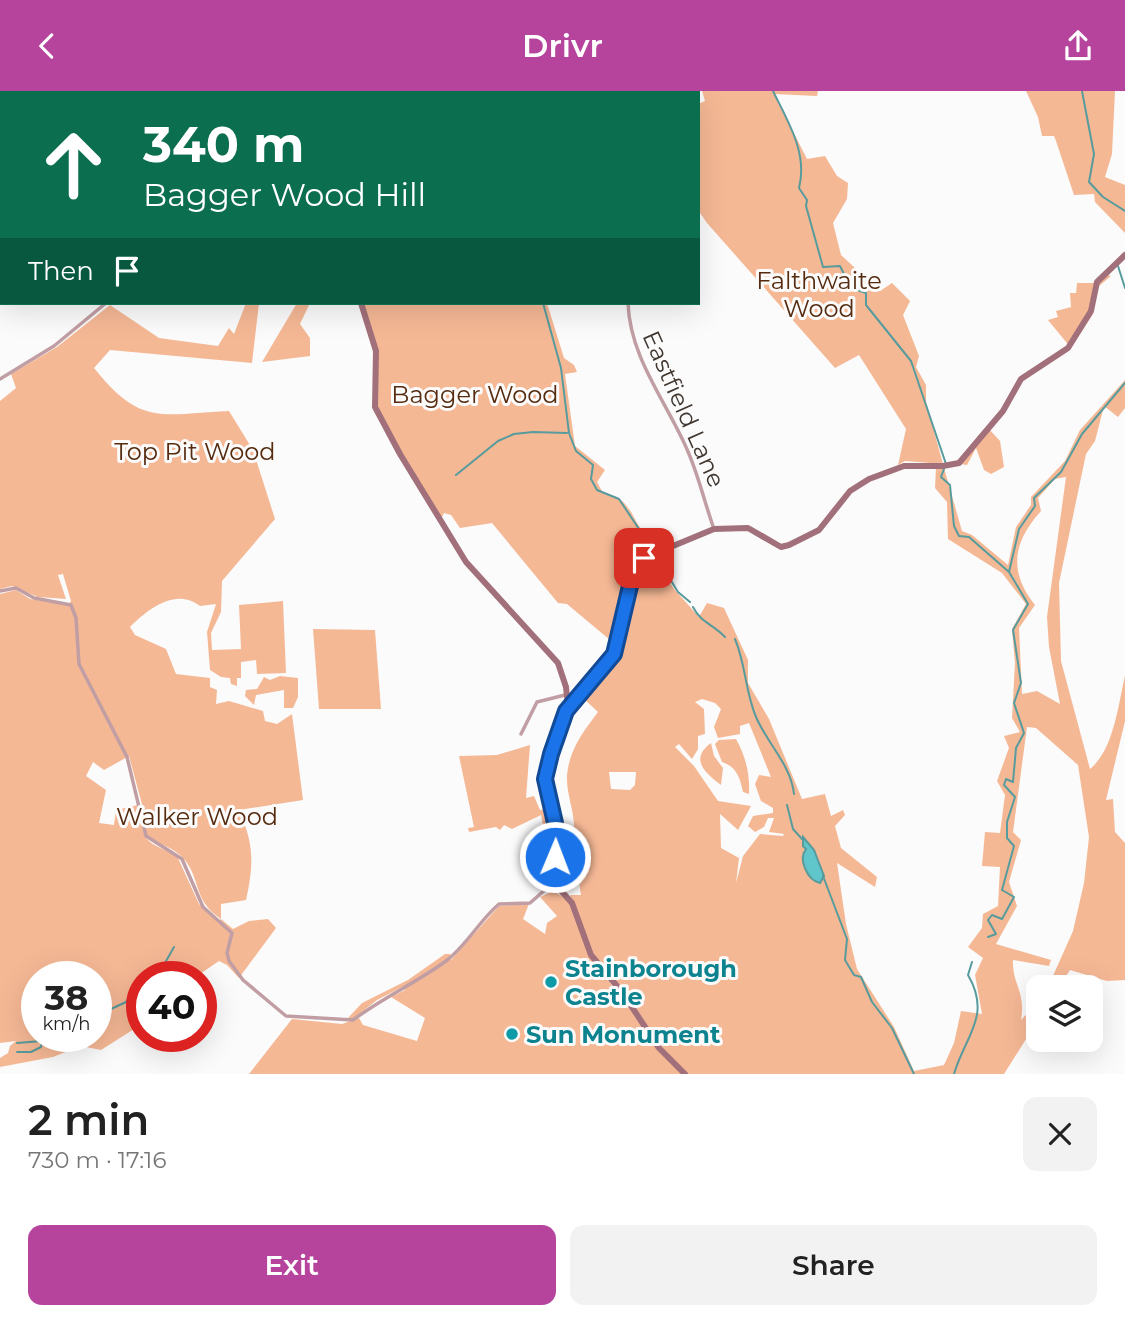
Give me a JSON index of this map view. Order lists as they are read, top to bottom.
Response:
{
  "streets": {
    "street": ["Eastfield Lane"]
  },
  "parks": [
    "Falthwaite Wood",
    "Bagger Wood",
    "Top Pit Wood",
    "Walker Wood"
  ],
  "places": ["Stainborough Castle", "Sun Monument"],
  "page": {
    "header": "Drivr",
    "turn": ["340 m", "Bagger Wood Hill"],
    "then": "Then",
    "speed": "38 km/h",
    "limit": "40",
    "heading": ["2 min", "730 m · 17:16"],
    "buttons": ["Exit", "Share"]
  }
}
